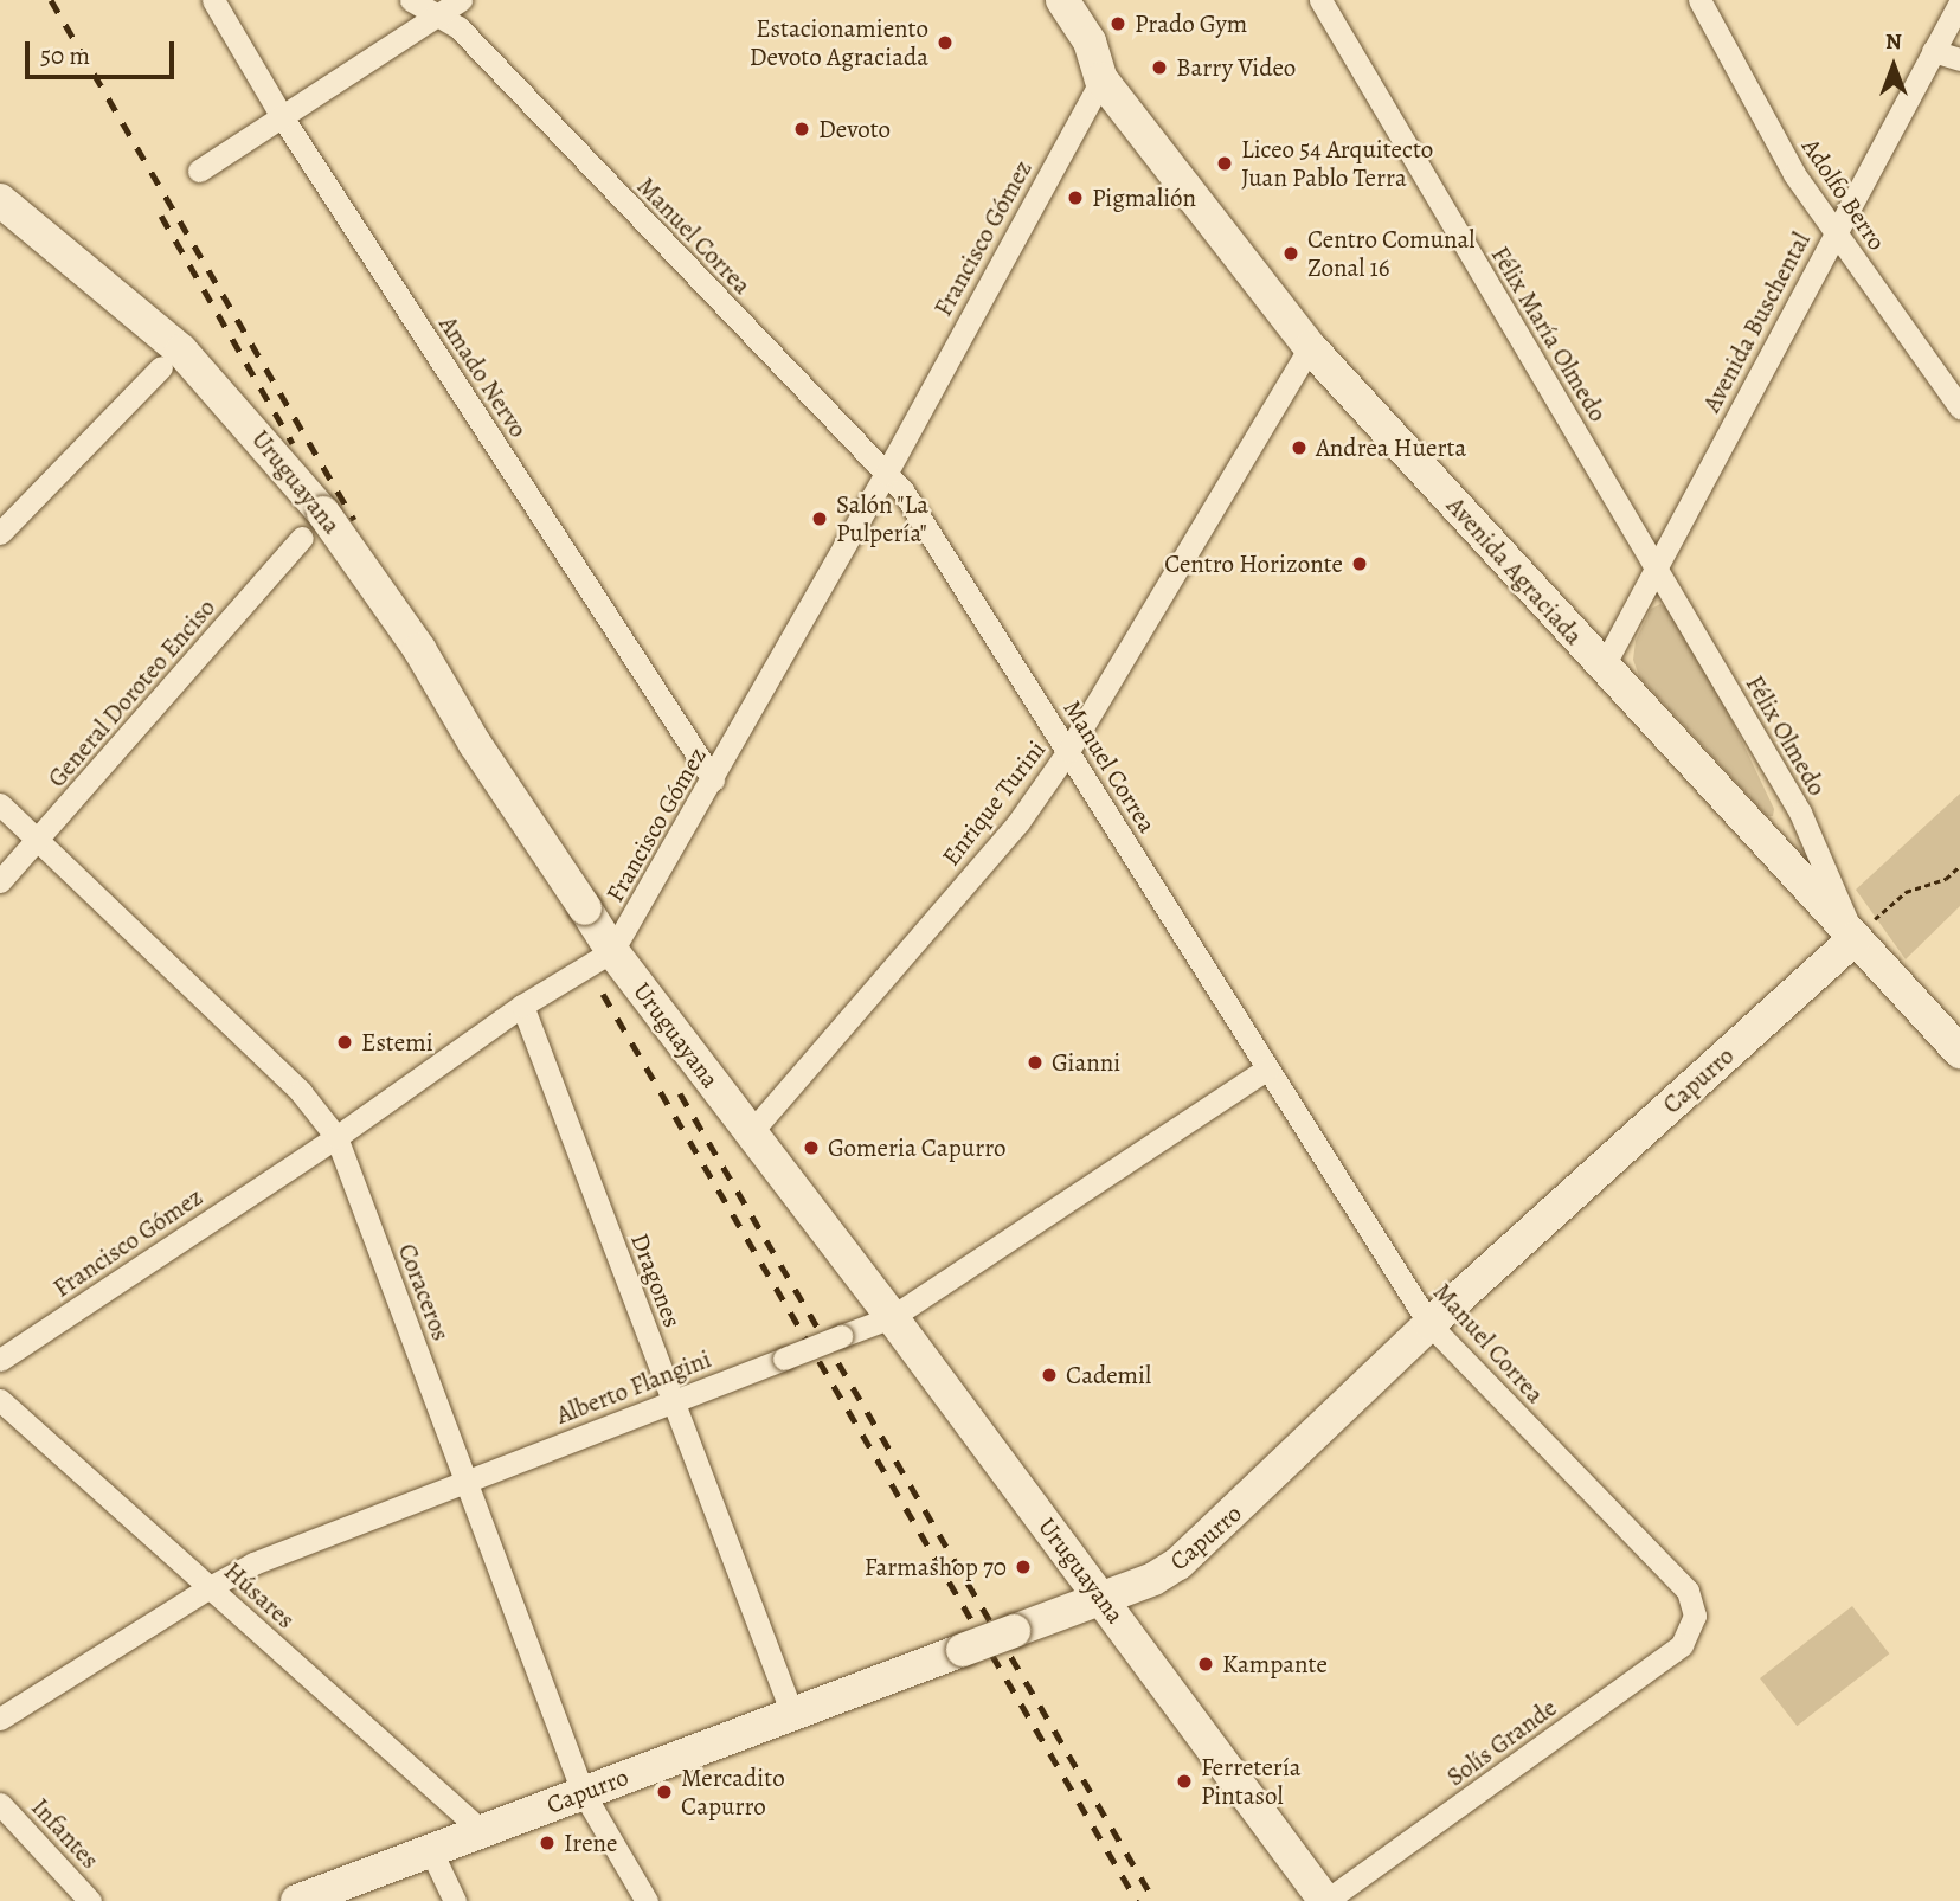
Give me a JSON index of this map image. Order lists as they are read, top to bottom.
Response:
{
  "streets": {
    "street": [
      "Adolfo Berro",
      "Manuel Correa",
      "Francisco Gómez",
      "Avenida Buschental",
      "Félix María Olmedo",
      "Amado Nervo",
      "Uruguayana",
      "Avenida Agraciada",
      "General Doroteo Enciso",
      "Félix Olmedo",
      "Enrique Turini",
      "Capurro",
      "Dragones",
      "Coraceros",
      "Alberto Flangini",
      "Húsares",
      "Solís Grande",
      "Infantes"
    ]
  },
  "crossings": [
    ["Adolfo Berro", "Avenida Buschental"],
    ["Manuel Correa", "Francisco Gómez"],
    ["Manuel Correa", "Enrique Turini"],
    ["Manuel Correa", "Capurro"],
    ["Manuel Correa", "Alberto Flangini"],
    ["Manuel Correa", "Solís Grande"],
    ["Francisco Gómez", "Amado Nervo"],
    ["Francisco Gómez", "Uruguayana"],
    ["Francisco Gómez", "Avenida Agraciada"],
    ["Francisco Gómez", "Dragones"],
    ["Francisco Gómez", "Coraceros"],
    ["Avenida Buschental", "Félix María Olmedo"],
    ["Avenida Buschental", "Avenida Agraciada"],
    ["Avenida Buschental", "Félix Olmedo"],
    ["Félix María Olmedo", "Félix Olmedo"],
    ["Uruguayana", "Enrique Turini"],
    ["Uruguayana", "Capurro"],
    ["Uruguayana", "Alberto Flangini"],
    ["Uruguayana", "Solís Grande"],
    ["Avenida Agraciada", "Félix Olmedo"],
    ["Avenida Agraciada", "Enrique Turini"],
    ["Avenida Agraciada", "Capurro"],
    ["General Doroteo Enciso", "Coraceros"],
    ["Félix Olmedo", "Capurro"],
    ["Capurro", "Dragones"],
    ["Capurro", "Coraceros"],
    ["Capurro", "Húsares"],
    ["Dragones", "Alberto Flangini"],
    ["Coraceros", "Alberto Flangini"],
    ["Alberto Flangini", "Húsares"]
  ],
  "places": [
    "Prado Gym",
    "Estacionamiento Devoto Agraciada",
    "Barry Video",
    "Devoto",
    "Liceo 54 Arquitecto Juan Pablo Terra",
    "Pigmalión",
    "Centro Comunal Zonal 16",
    "Andrea Huerta",
    "Salón \"La Pulpería\"",
    "Centro Horizonte",
    "Estemi",
    "Gianni",
    "Gomeria Capurro",
    "Cademil",
    "Farmashop 70",
    "Kampante",
    "Ferretería Pintasol",
    "Mercadito Capurro",
    "Irene"
  ],
  "scale_bar": "50 m",
  "north": "top"
}
